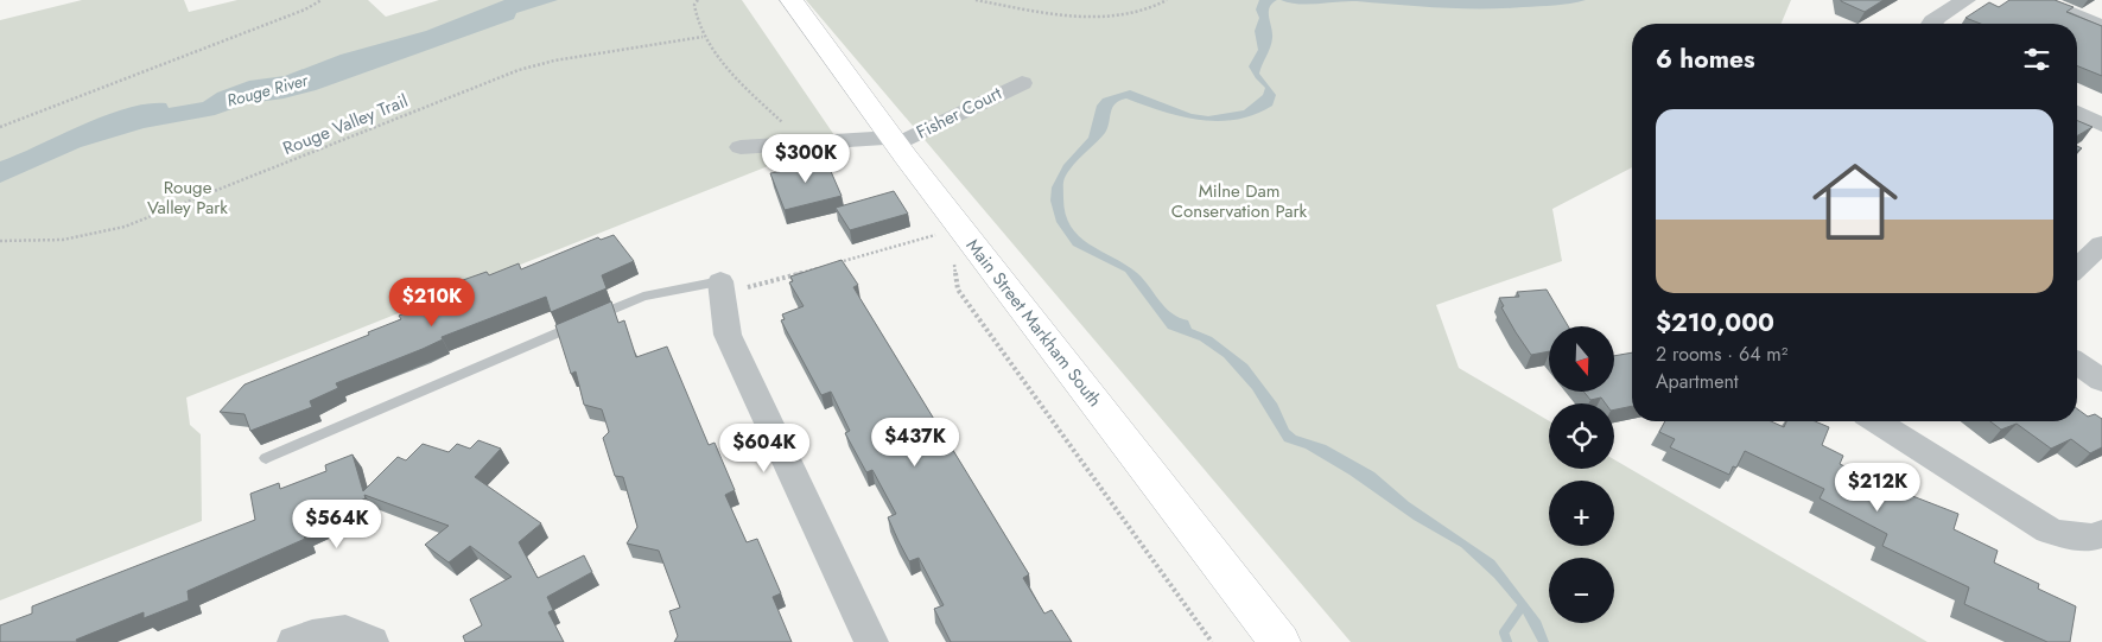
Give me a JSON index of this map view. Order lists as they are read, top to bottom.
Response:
{
  "streets": {
    "main road": ["Main Street Markham South"],
    "street": ["Fisher Court"],
    "path": ["Rouge Valley Trail"]
  },
  "crossings": [
    ["Fisher Court", "Main Street Markham South"]
  ],
  "water": ["Rouge River"],
  "parks": ["Rouge Valley Park", "Milne Dam Conservation Park"],
  "north": "bottom",
  "page": {
    "heading": "6 homes",
    "list": [
      {
        "name": "$210,000",
        "note": "2 rooms · 64 m² · Apartment"
      }
    ],
    "price": [
      "$300K",
      "$210K",
      "$437K",
      "$604K",
      "$212K",
      "$564K"
    ],
    "map_buttons": ["+", "−"]
  }
}
